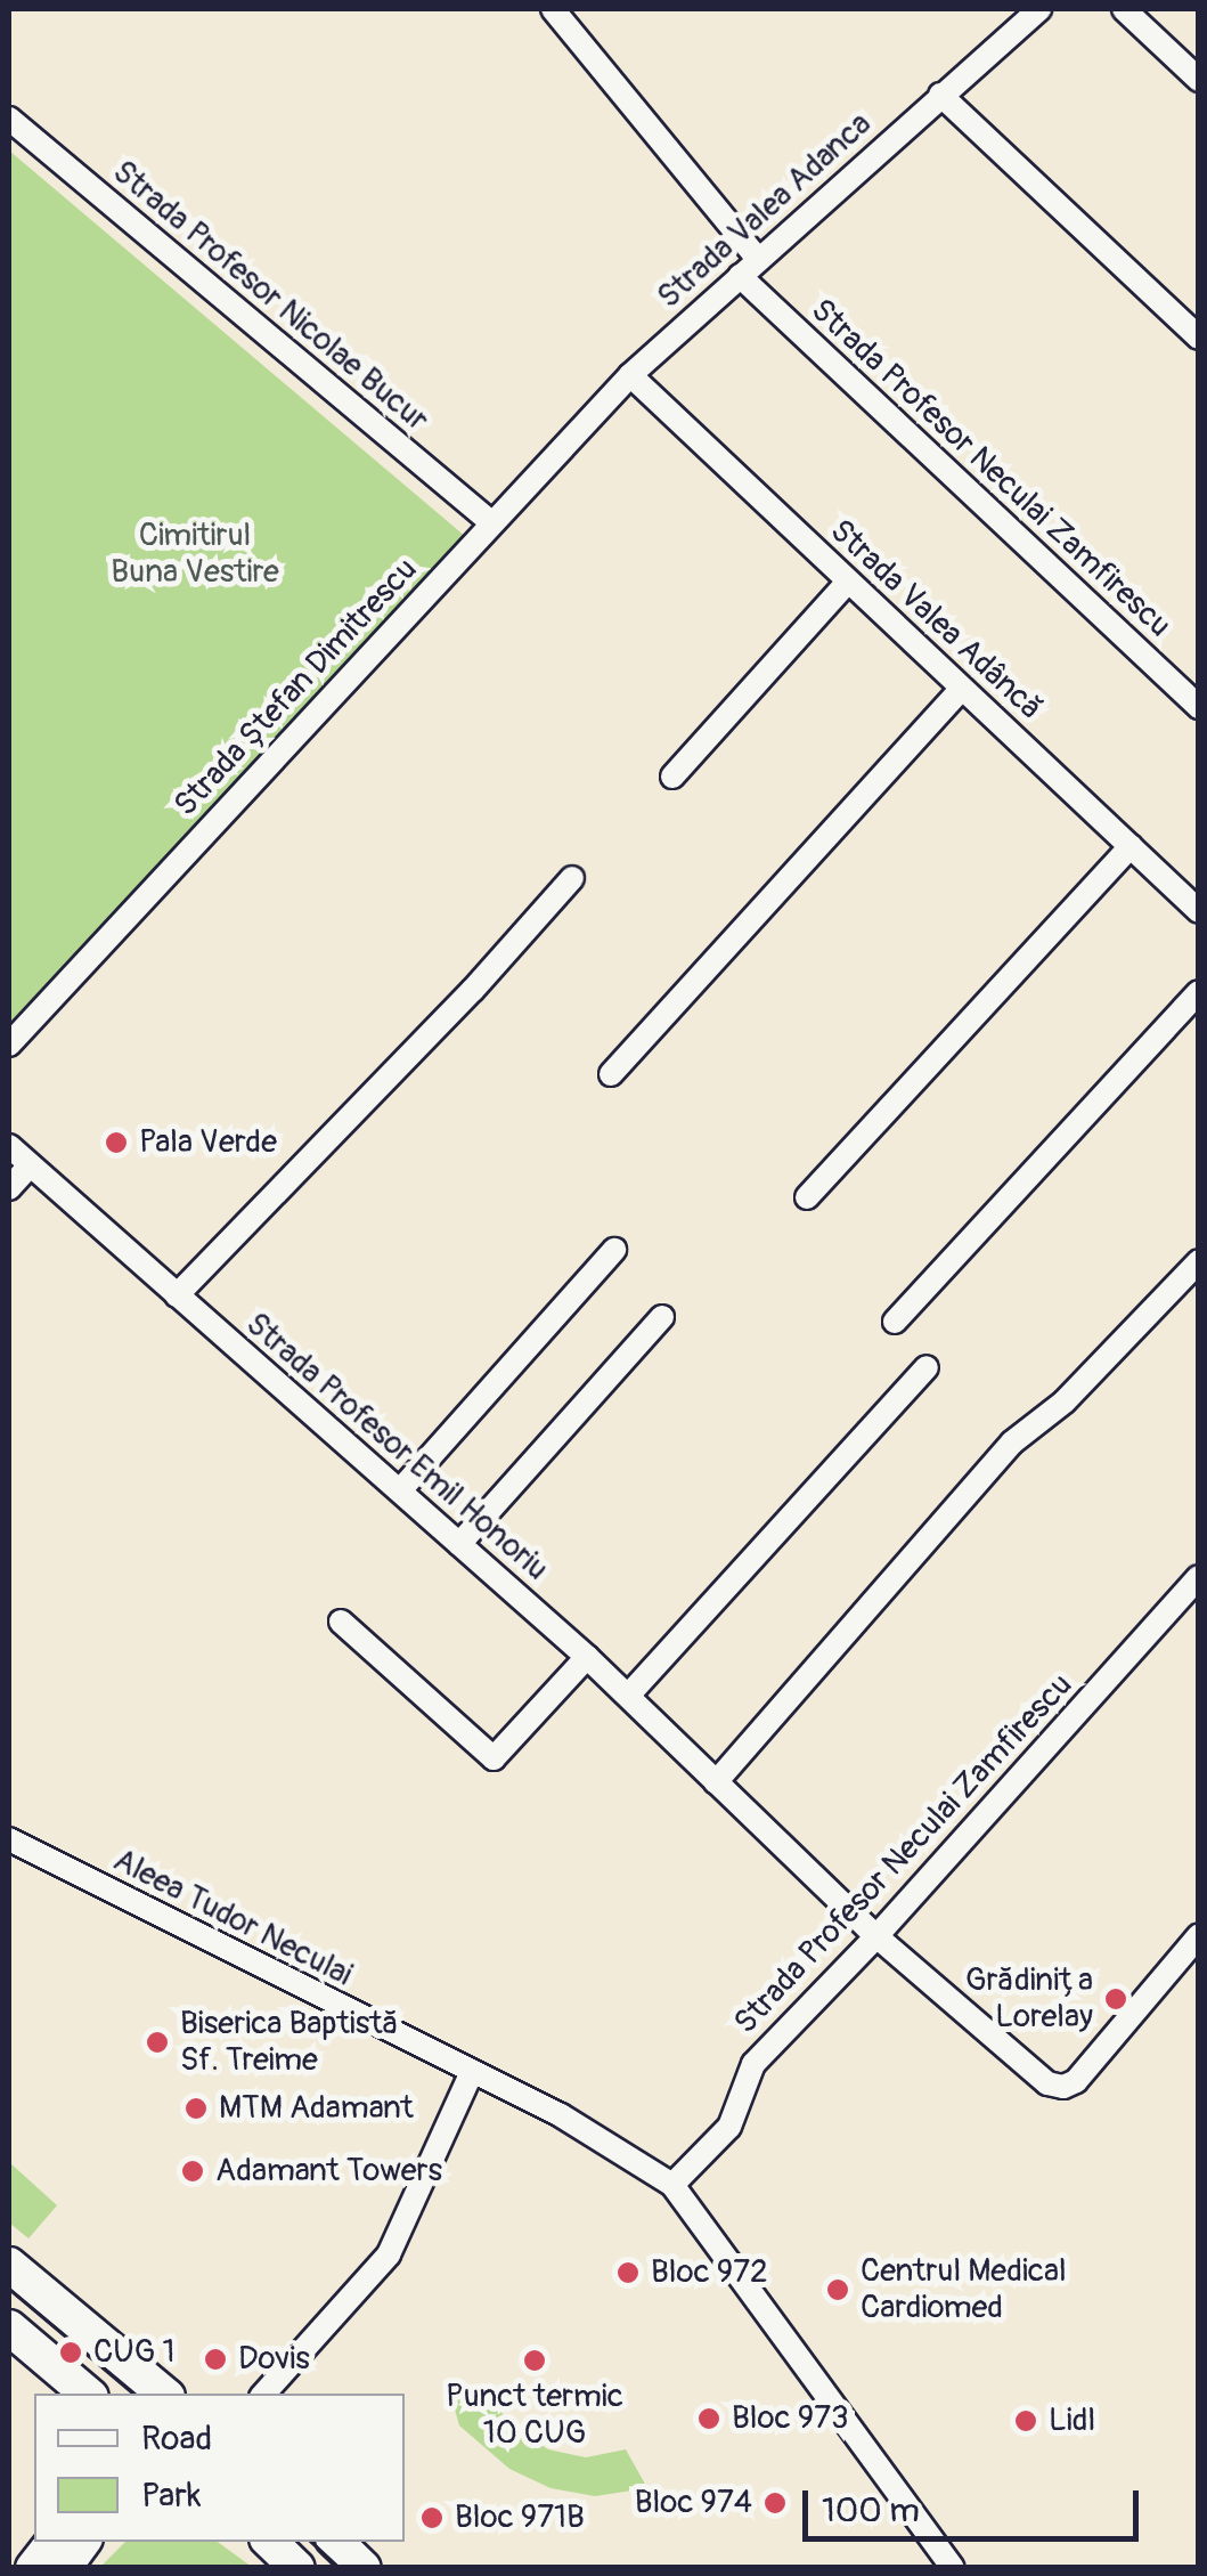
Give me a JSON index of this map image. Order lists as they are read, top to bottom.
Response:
{
  "streets": {
    "street": [
      "Strada Valea Adanca",
      "Strada Profesor Nicolae Bucur",
      "Strada Profesor Neculai Zamfirescu",
      "Strada Valea Adâncă",
      "Strada Ștefan Dimitrescu",
      "Strada Profesor Emil Honoriu",
      "Aleea Tudor Neculai"
    ]
  },
  "crossings": [
    ["Strada Valea Adanca", "Strada Profesor Neculai Zamfirescu"],
    ["Strada Valea Adanca", "Strada Valea Adâncă"],
    ["Strada Valea Adanca", "Strada Ștefan Dimitrescu"],
    ["Strada Profesor Nicolae Bucur", "Strada Ștefan Dimitrescu"],
    ["Strada Profesor Neculai Zamfirescu", "Strada Profesor Emil Honoriu"],
    ["Strada Profesor Neculai Zamfirescu", "Aleea Tudor Neculai"],
    ["Strada Valea Adâncă", "Strada Ștefan Dimitrescu"]
  ],
  "parks": ["Cimitirul Buna Vestire"],
  "places": [
    "Pala Verde",
    "Grădinița Lorelay",
    "Biserica Baptistă Sf. Treime",
    "MTM Adamant",
    "Adamant Towers",
    "Bloc 972",
    "Centrul Medical Cardiomed",
    "CUG 1",
    "Dovis",
    "Punct termic 10 CUG",
    "Bloc 973",
    "Lidl",
    "Bloc 974",
    "Bloc 971B"
  ],
  "legend": ["Road", "Park"],
  "scale_bar": "100 m"
}
